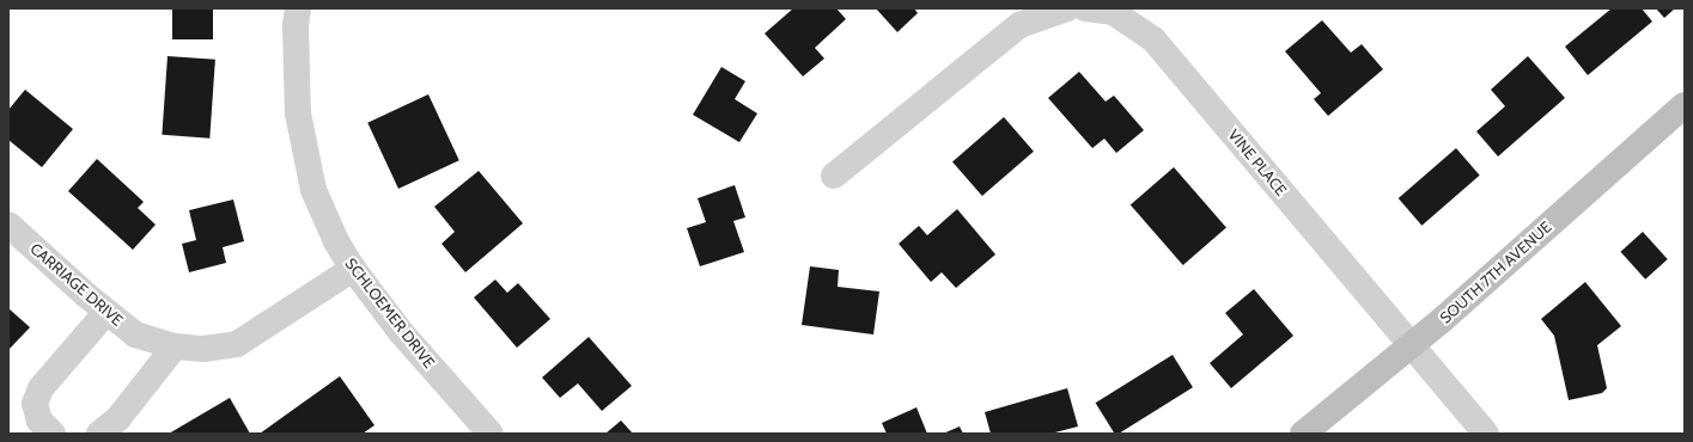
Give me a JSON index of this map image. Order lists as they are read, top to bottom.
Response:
{
  "streets": {
    "street": [
      "VINE PLACE",
      "SOUTH 7TH AVENUE",
      "CARRIAGE DRIVE",
      "SCHLOEMER DRIVE"
    ]
  },
  "crossings": [
    ["VINE PLACE", "SOUTH 7TH AVENUE"],
    ["CARRIAGE DRIVE", "SCHLOEMER DRIVE"]
  ]
}
